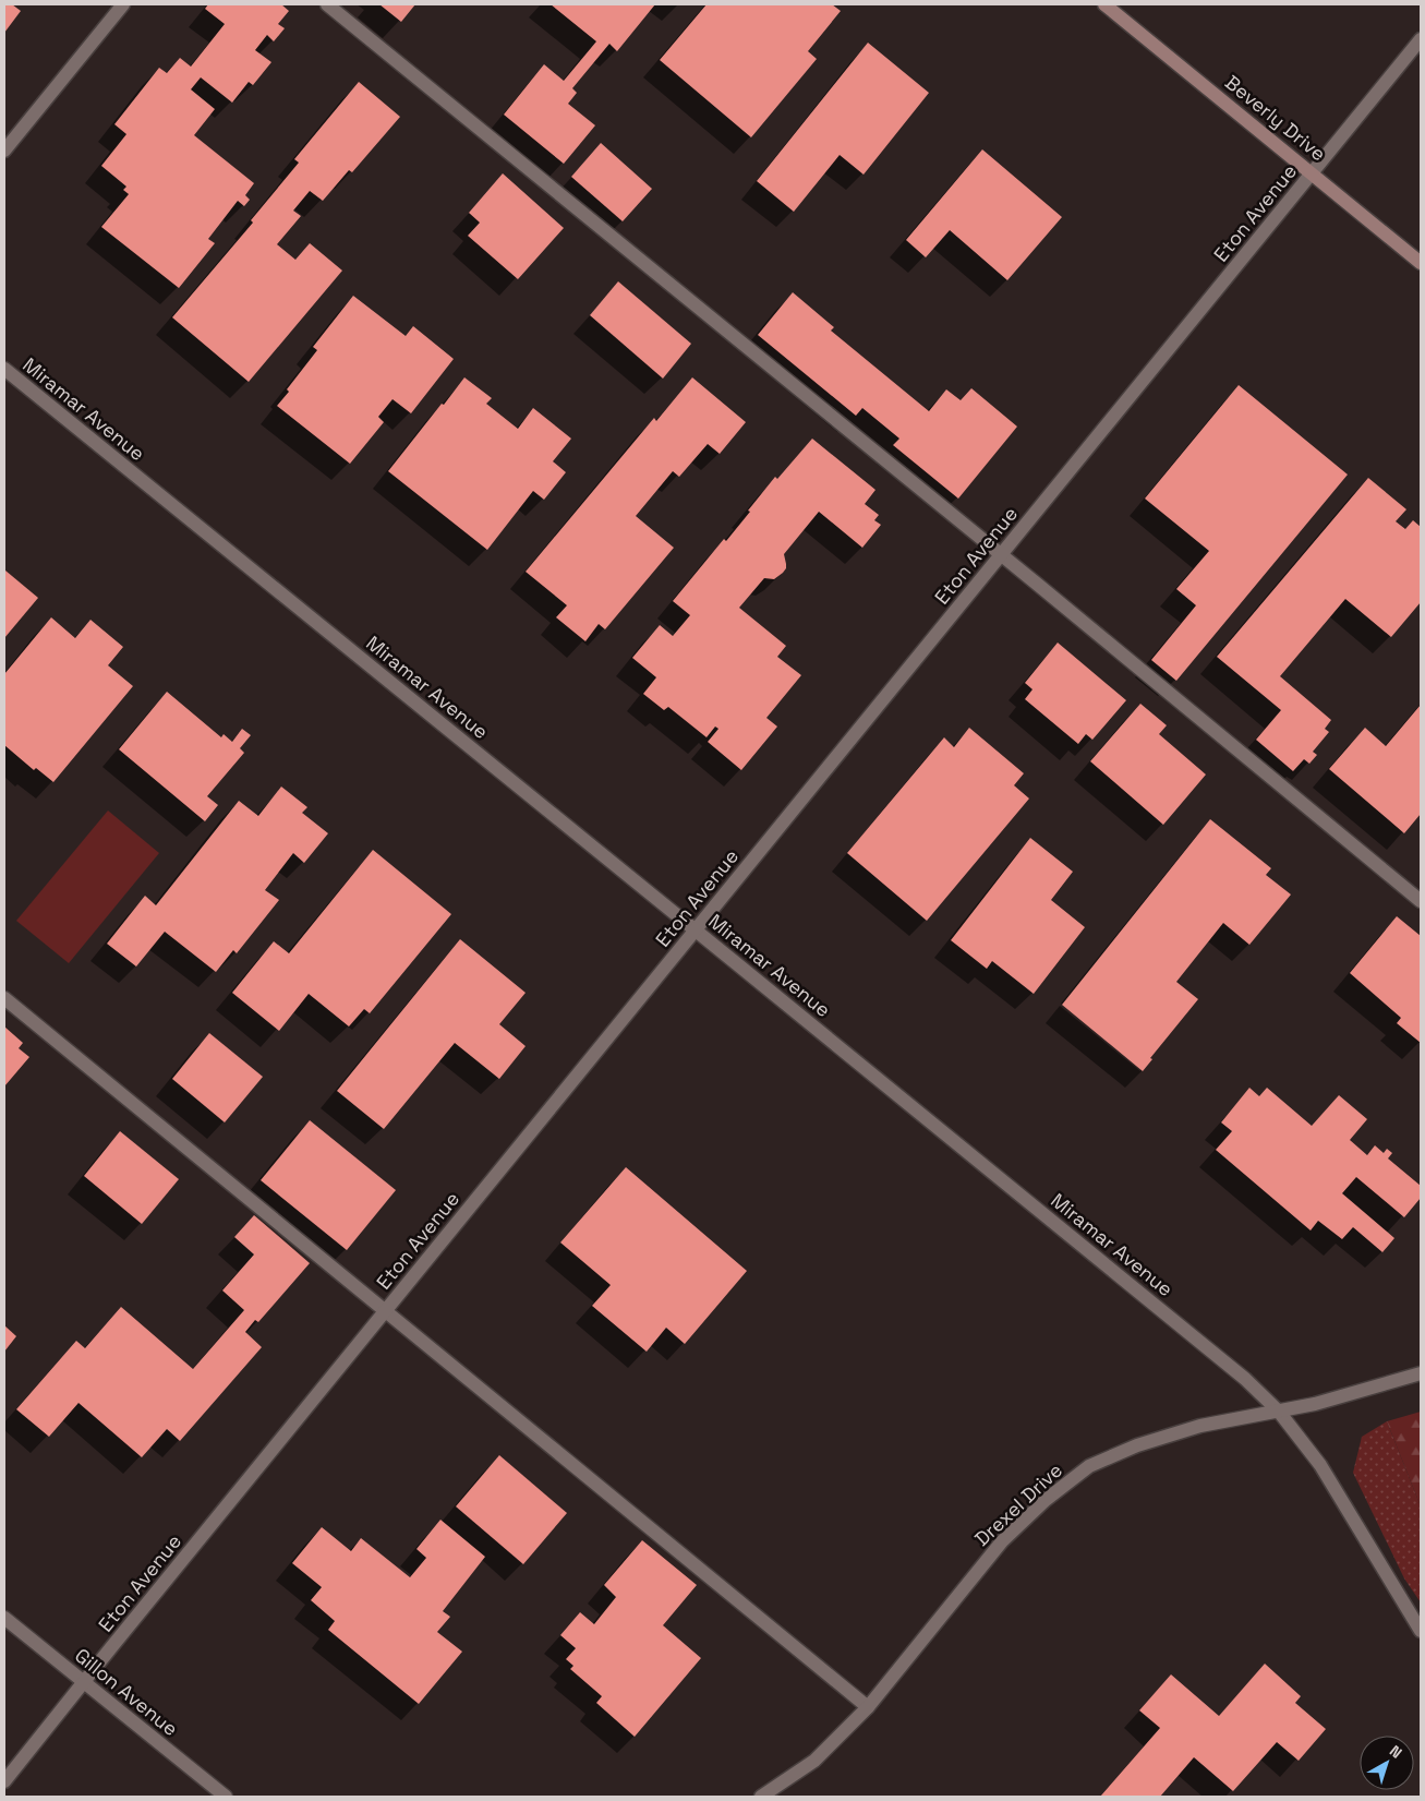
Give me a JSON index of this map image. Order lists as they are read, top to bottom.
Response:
{
  "streets": {
    "street": [
      "Beverly Drive",
      "Eton Avenue",
      "Miramar Avenue",
      "Drexel Drive",
      "Gillon Avenue"
    ]
  },
  "crossings": [
    ["Beverly Drive", "Eton Avenue"],
    ["Eton Avenue", "Miramar Avenue"],
    ["Eton Avenue", "Gillon Avenue"],
    ["Miramar Avenue", "Drexel Drive"]
  ],
  "north": "top right"
}
